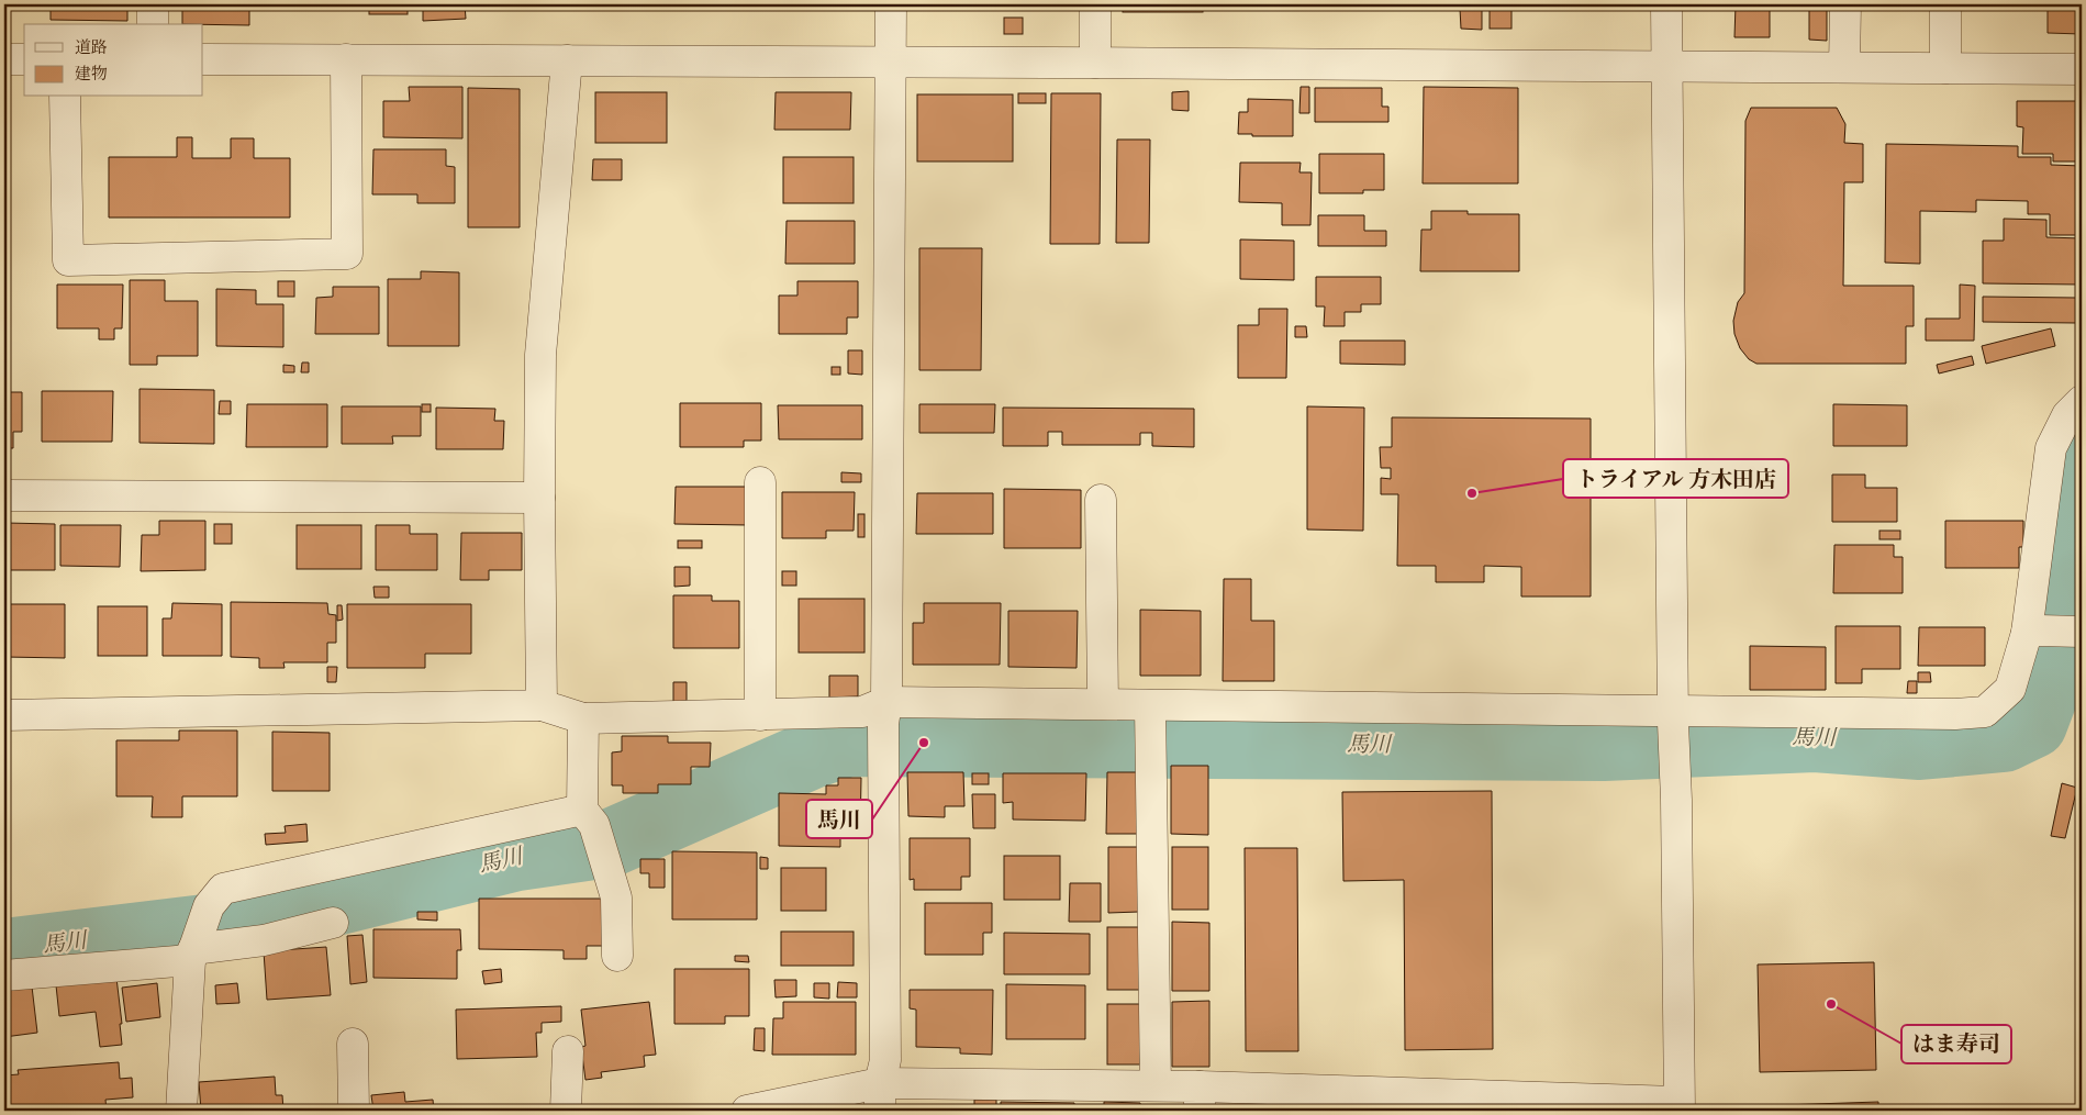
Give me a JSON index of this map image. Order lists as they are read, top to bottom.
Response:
{
  "water": ["馬川"],
  "places": ["トライアル 方木田店", "馬川", "はま寿司"],
  "legend": ["道路", "建物"]
}
